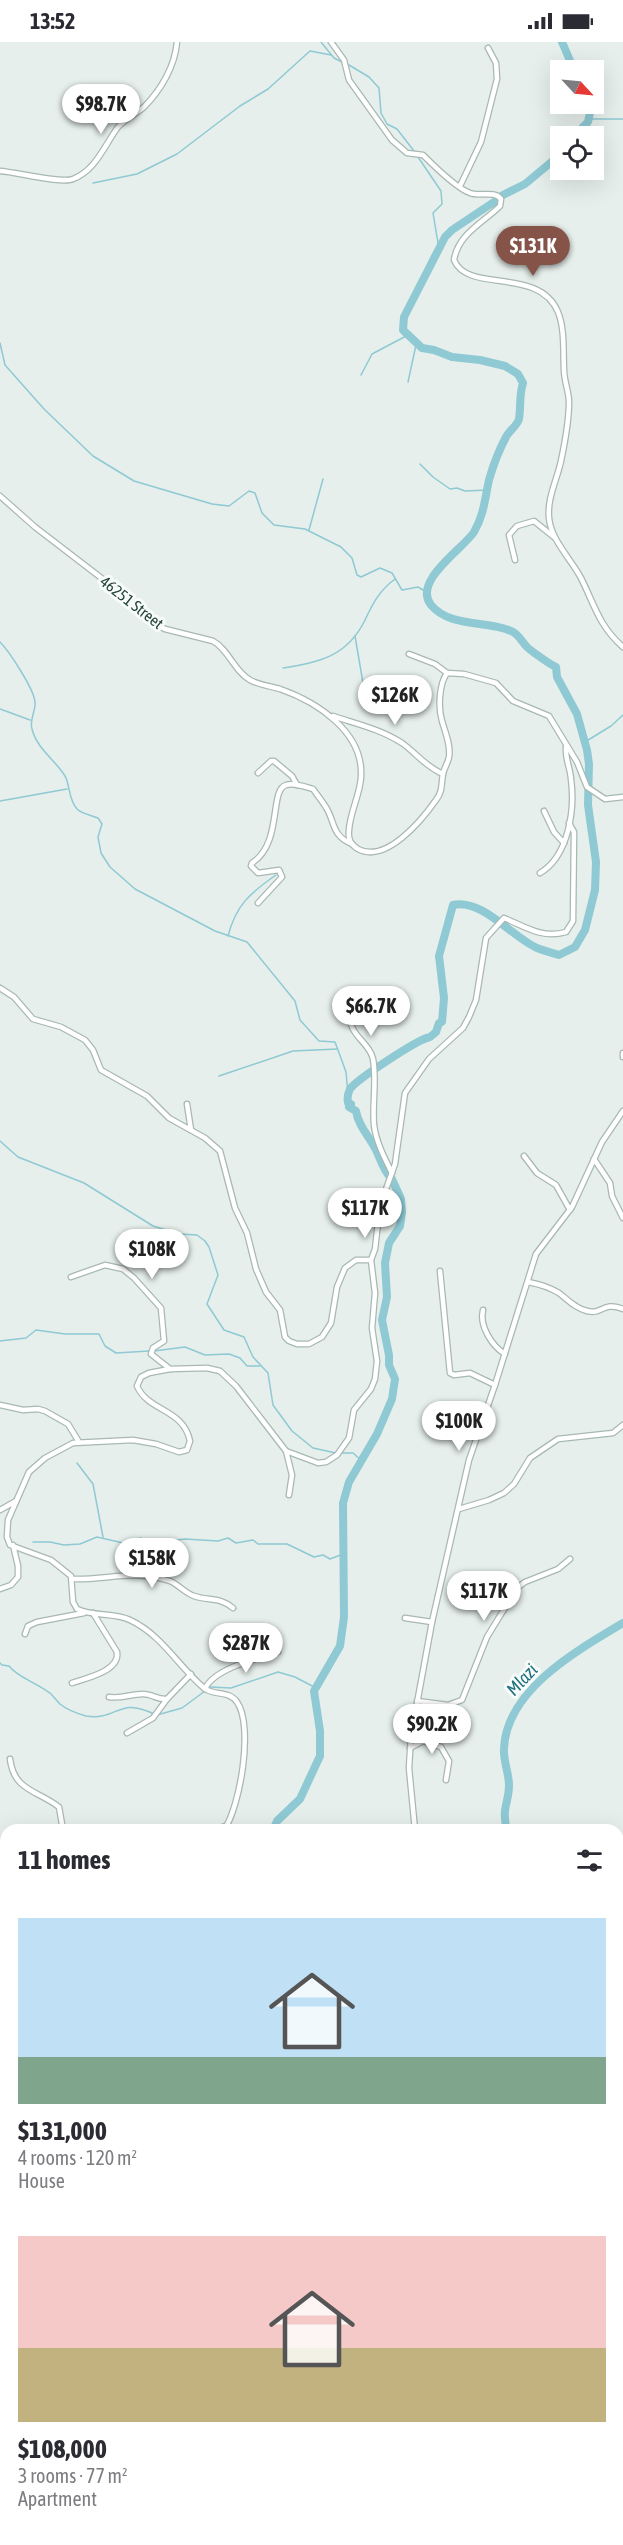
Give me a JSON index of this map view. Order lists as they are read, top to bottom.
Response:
{
  "streets": {
    "street": ["46251 Street"]
  },
  "water": ["Mlazi"],
  "north": "bottom right",
  "page": {
    "status": "13:52",
    "price": [
      "$98.7K",
      "$131K",
      "$126K",
      "$66.7K",
      "$117K",
      "$108K",
      "$100K",
      "$158K",
      "$117K",
      "$287K",
      "$90.2K"
    ],
    "heading": "11 homes",
    "list": [
      {
        "name": "$131,000",
        "note": "4 rooms · 120 m² · House"
      },
      {
        "name": "$108,000",
        "note": "3 rooms · 77 m² · Apartment"
      }
    ]
  }
}
